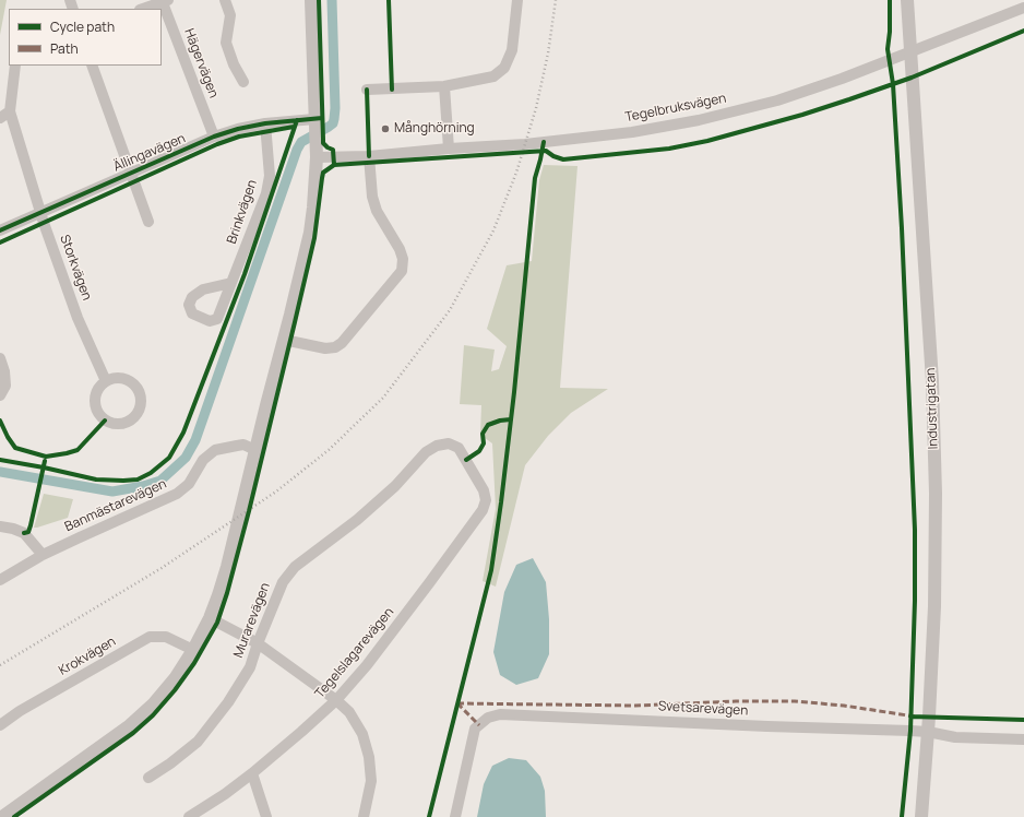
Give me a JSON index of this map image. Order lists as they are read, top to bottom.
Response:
{
  "streets": {
    "street": [
      "Hägervägen",
      "Tegelbruksvägen",
      "Ällingavägen",
      "Brinkvägen",
      "Storkvägen",
      "Industrigatan",
      "Banmästarevägen",
      "Murarevägen",
      "Tegelslagarevägen",
      "Krokvägen",
      "Svetsarevägen"
    ]
  },
  "crossings": [
    ["Hägervägen", "Ällingavägen"],
    ["Tegelbruksvägen", "Industrigatan"],
    ["Ällingavägen", "Brinkvägen"],
    ["Ällingavägen", "Storkvägen"],
    ["Industrigatan", "Svetsarevägen"],
    ["Murarevägen", "Tegelslagarevägen"]
  ],
  "places": ["Månghörning"],
  "legend": ["Cycle path", "Path"]
}
